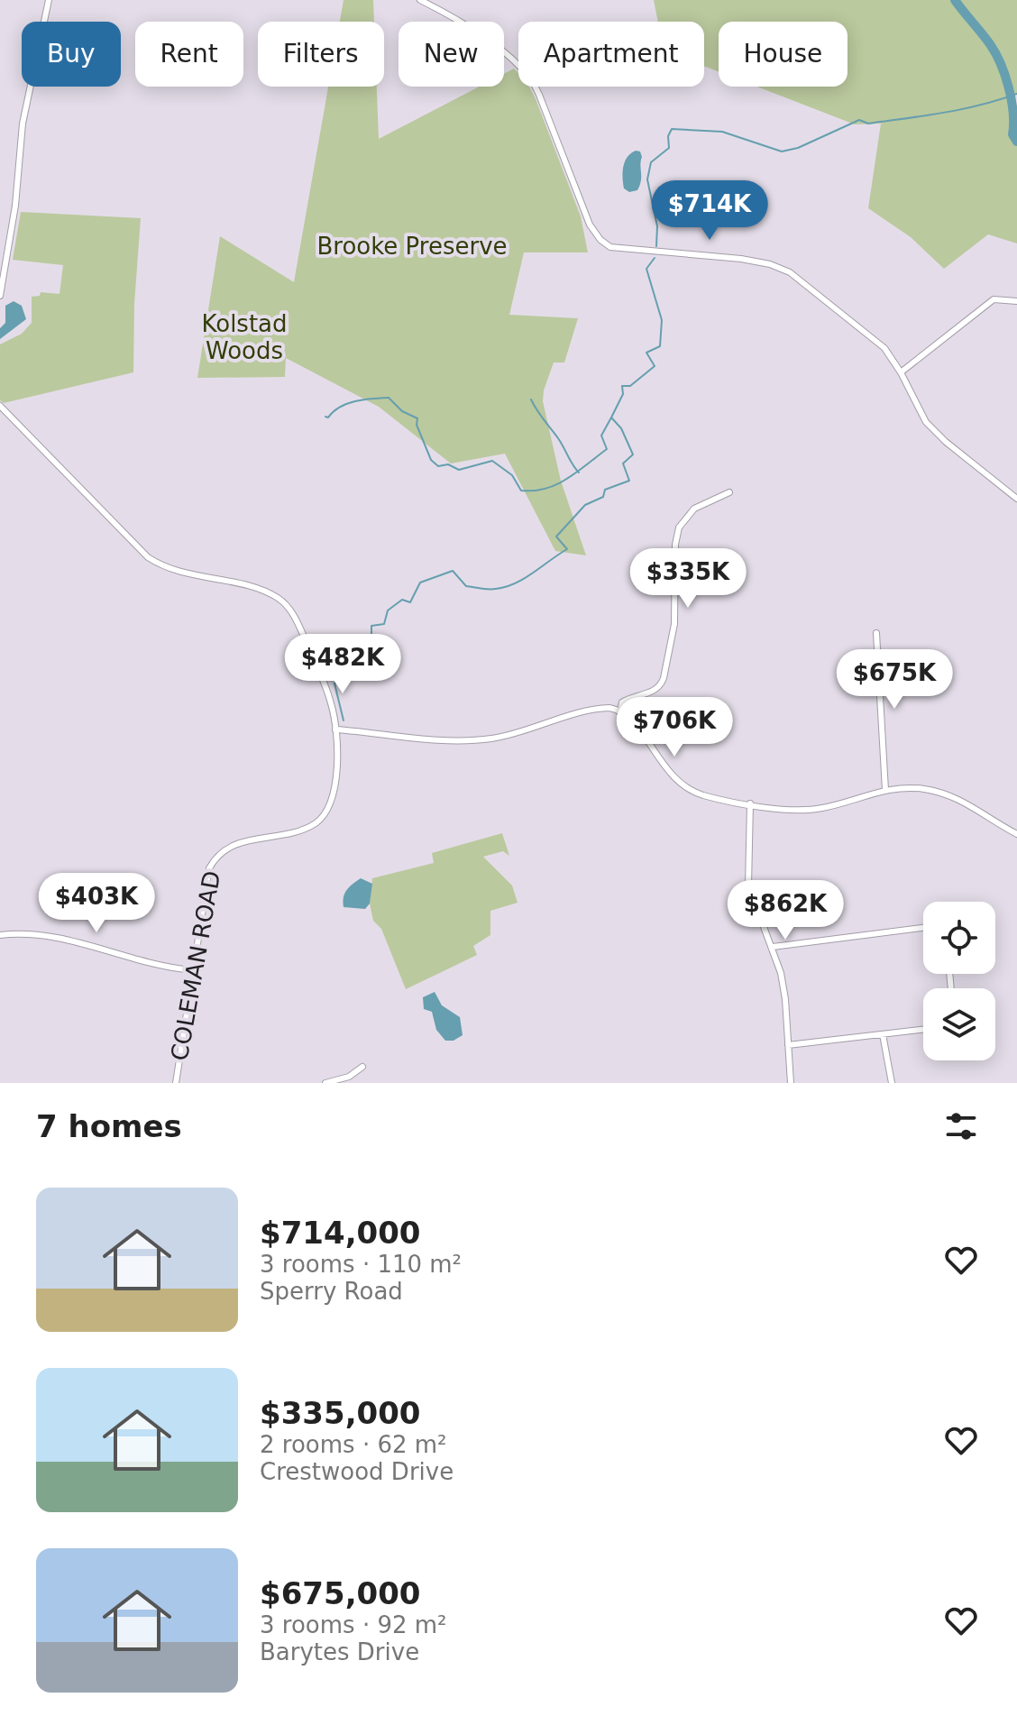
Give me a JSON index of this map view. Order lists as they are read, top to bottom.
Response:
{
  "streets": {
    "street": ["COLEMAN ROAD"]
  },
  "parks": ["Brooke Preserve", "Kolstad Woods"],
  "page": {
    "chip": [
      "Buy",
      "Rent",
      "Filters",
      "New",
      "Apartment",
      "House"
    ],
    "price": [
      "$714K",
      "$335K",
      "$482K",
      "$675K",
      "$706K",
      "$403K",
      "$862K"
    ],
    "heading": "7 homes",
    "list": [
      {
        "name": "$714,000",
        "note": "3 rooms · 110 m² · Sperry Road"
      },
      {
        "name": "$335,000",
        "note": "2 rooms · 62 m² · Crestwood Drive"
      },
      {
        "name": "$675,000",
        "note": "3 rooms · 92 m² · Barytes Drive"
      }
    ]
  }
}
